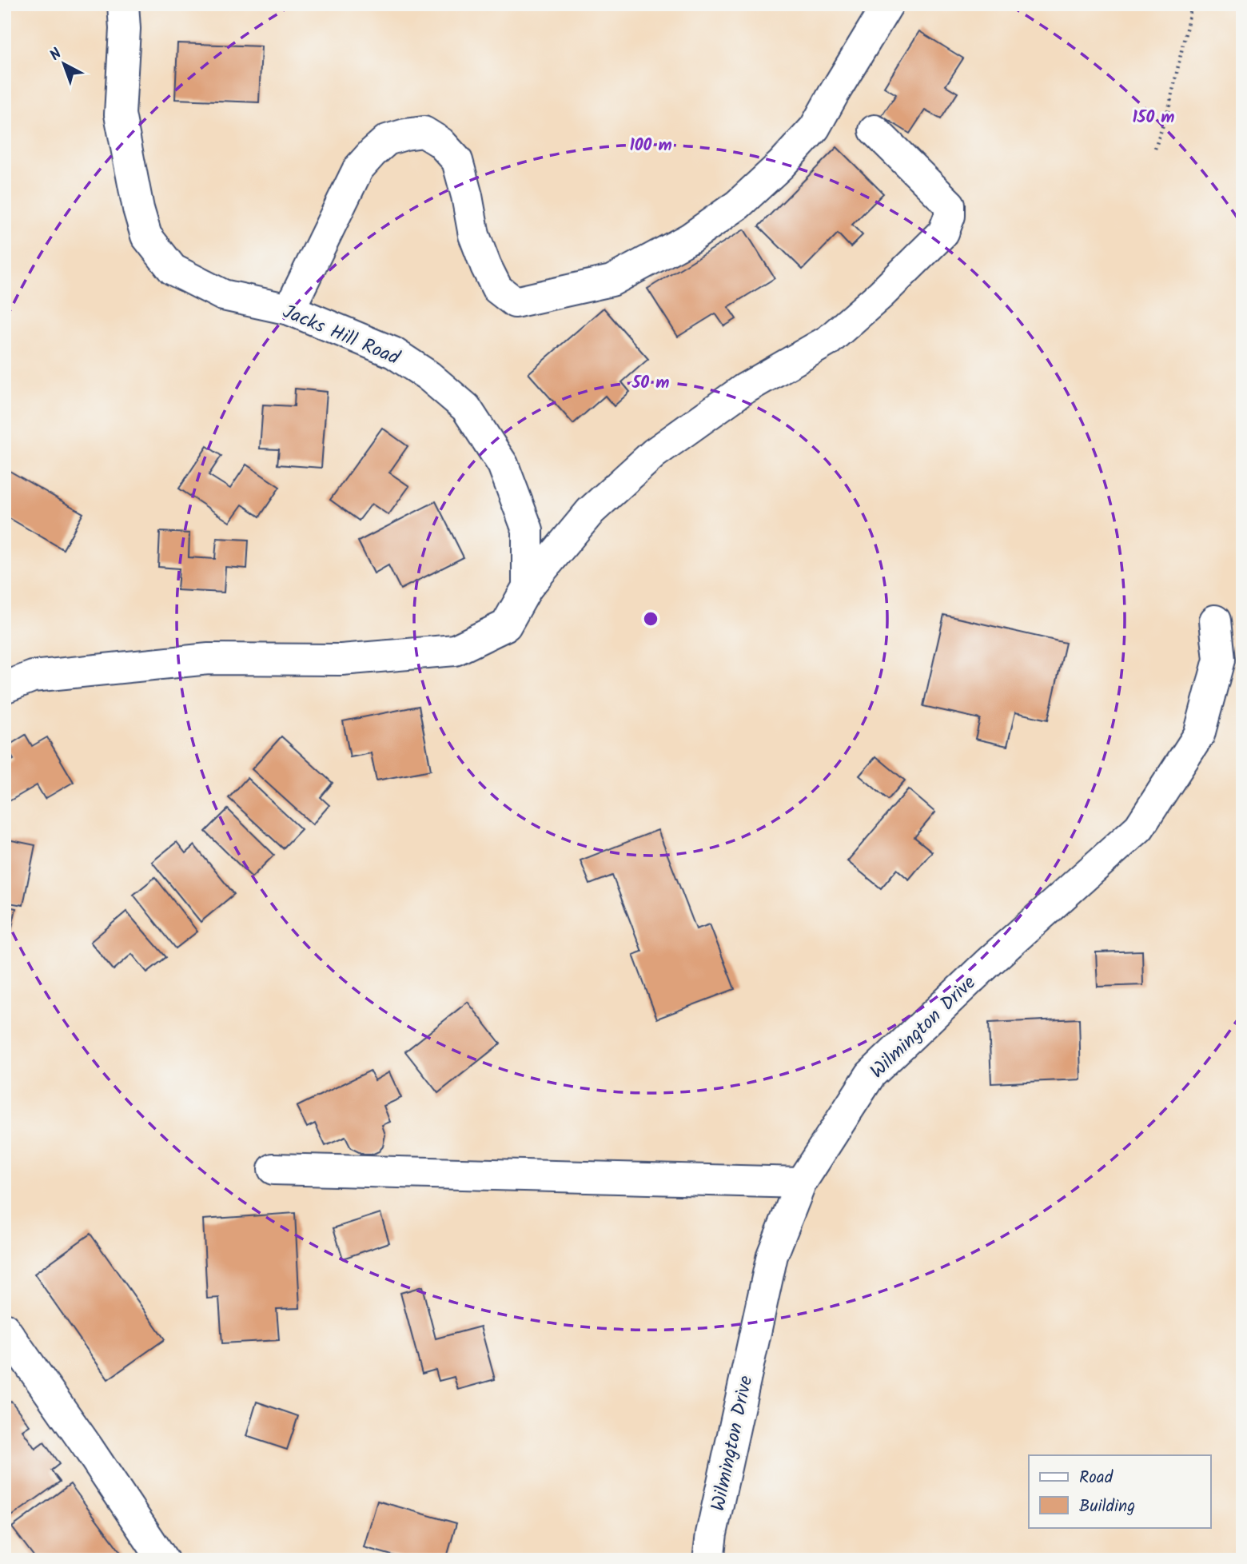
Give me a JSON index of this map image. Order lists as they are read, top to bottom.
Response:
{
  "streets": {
    "street": ["Jacks Hill Road", "Wilmington Drive"]
  },
  "legend": ["Road", "Building"],
  "north": "top left",
  "rings": ["150 m", "100 m", "50 m"]
}
